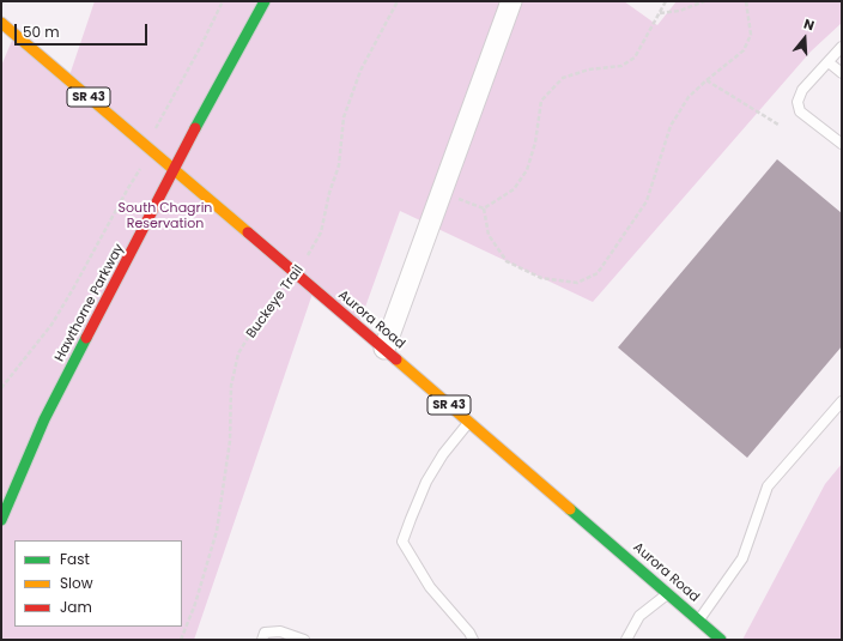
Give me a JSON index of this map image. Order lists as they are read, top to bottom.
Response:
{
  "streets": {
    "main road": ["SR 43", "Hawthorne Parkway", "Aurora Road"],
    "path": ["Buckeye Trail"]
  },
  "crossings": [
    ["Buckeye Trail", "Aurora Road"],
    ["Hawthorne Parkway", "Aurora Road"]
  ],
  "parks": ["South Chagrin Reservation"],
  "legend": ["Fast", "Slow", "Jam"],
  "scale_bar": "50 m",
  "north": "top"
}
